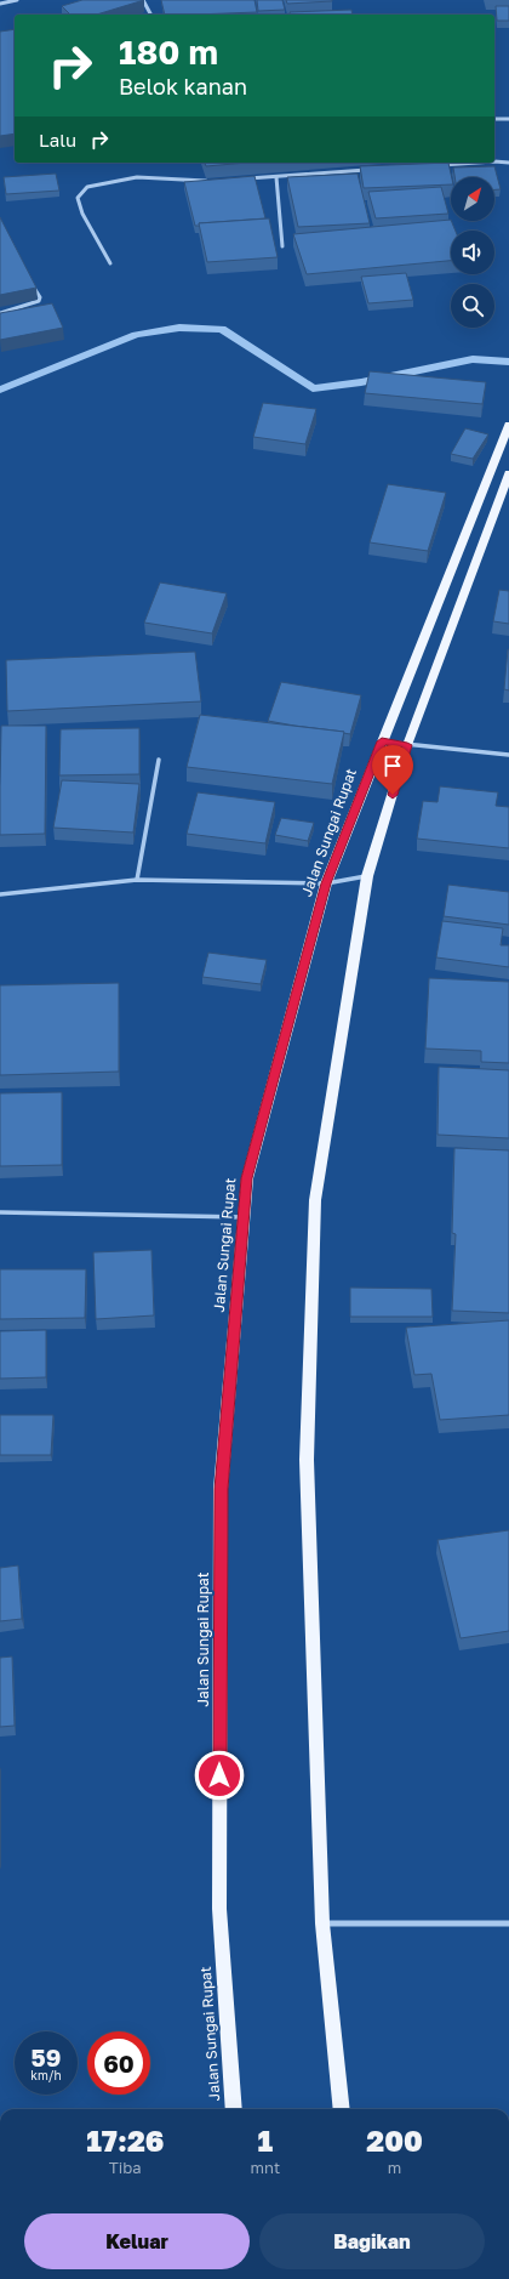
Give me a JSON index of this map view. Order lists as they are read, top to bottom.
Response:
{
  "streets": {
    "main road": ["Jalan Sungai Rupat"]
  },
  "north": "top right",
  "page": {
    "turn": ["180 m", "Belok kanan"],
    "then": "Lalu",
    "speed": "59 km/h",
    "limit": "60",
    "eta": [
      "17:26",
      "Tiba",
      "1",
      "mnt",
      "200",
      "m"
    ],
    "buttons": ["Keluar", "Bagikan"]
  }
}
